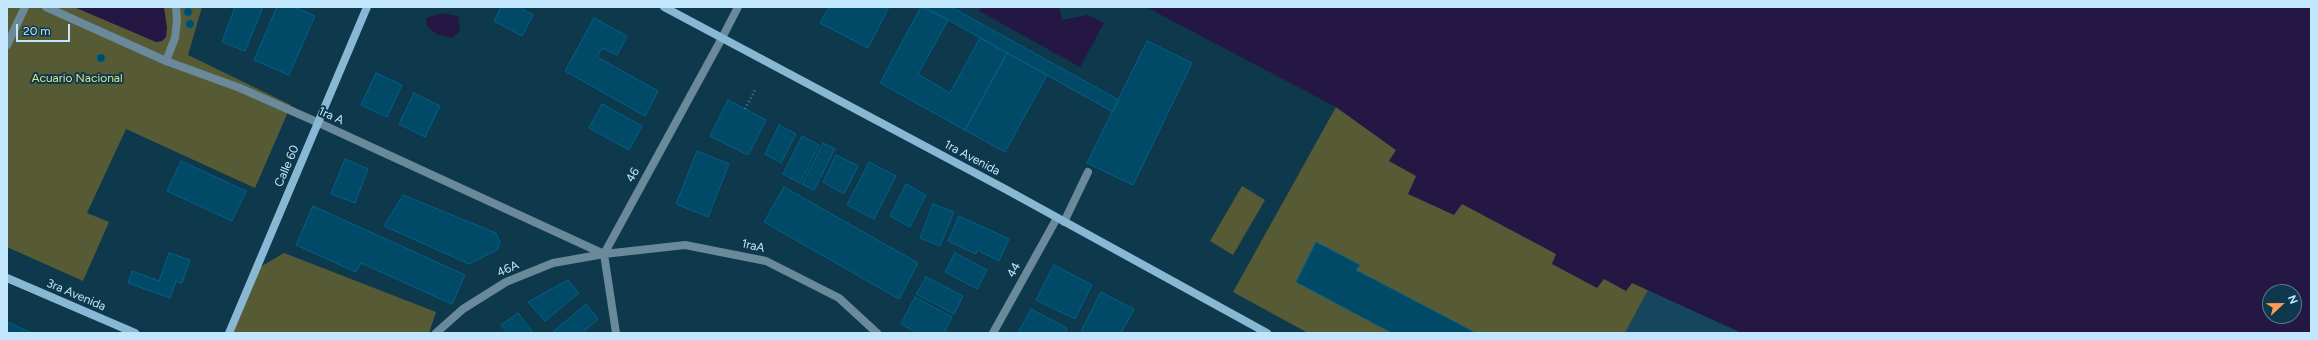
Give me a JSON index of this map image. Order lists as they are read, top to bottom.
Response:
{
  "streets": {
    "street": [
      "1ra A",
      "1ra Avenida",
      "Calle 60",
      "46",
      "1raA",
      "46A",
      "44",
      "3ra Avenida"
    ]
  },
  "crossings": [
    ["1ra A", "Calle 60"],
    ["1ra A", "46"],
    ["1ra A", "1raA"],
    ["1ra A", "46A"],
    ["1ra Avenida", "46"],
    ["1ra Avenida", "44"],
    ["46", "1raA"],
    ["46", "46A"],
    ["1raA", "46A"]
  ],
  "parks": ["Acuario Nacional"],
  "scale_bar": "20 m",
  "north": "right"
}
